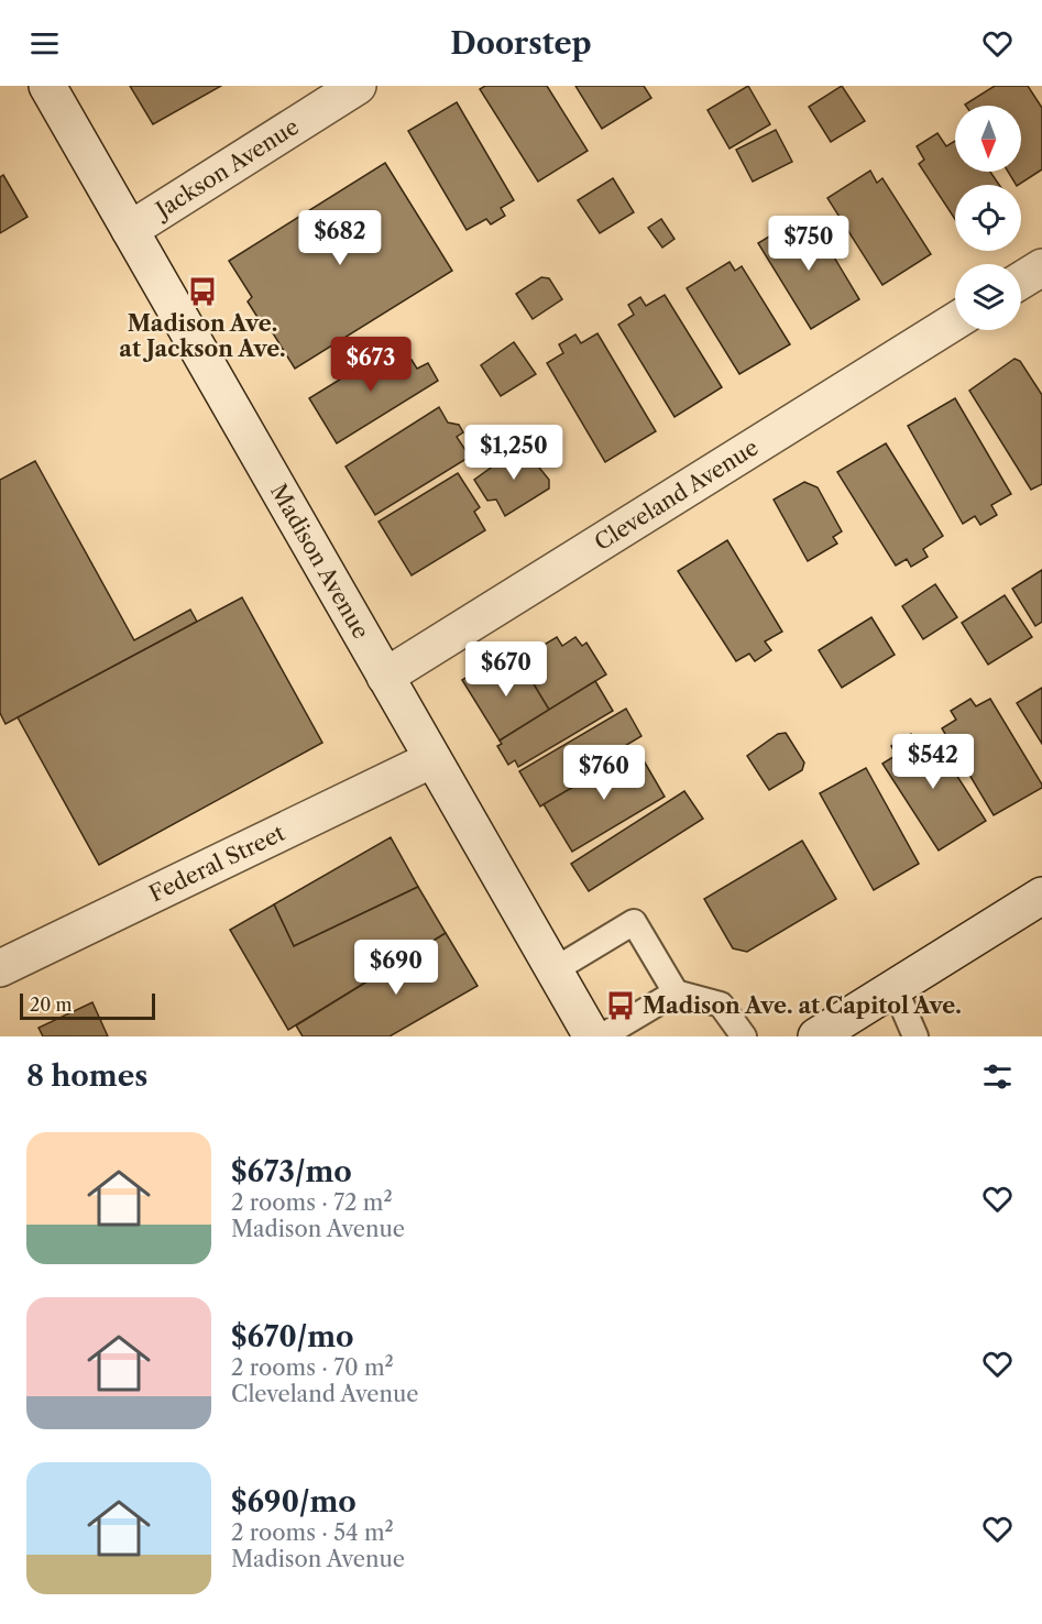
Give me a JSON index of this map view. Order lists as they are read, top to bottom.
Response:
{
  "streets": {
    "street": [
      "Jackson Avenue",
      "Cleveland Avenue",
      "Madison Avenue",
      "Federal Street"
    ]
  },
  "crossings": [
    ["Jackson Avenue", "Madison Avenue"],
    ["Cleveland Avenue", "Madison Avenue"],
    ["Madison Avenue", "Federal Street"]
  ],
  "places": {
    "bus stop": ["Madison Ave. at Jackson Ave.", "Madison Ave. at Capitol Ave."]
  },
  "scale_bar": "20 m",
  "north": "bottom",
  "page": {
    "header": "Doorstep",
    "price": [
      "$682",
      "$750",
      "$673",
      "$1,250",
      "$670",
      "$542",
      "$760",
      "$690"
    ],
    "scale": "20 m",
    "heading": "8 homes",
    "list": [
      {
        "name": "$673/mo",
        "note": "2 rooms · 72 m² · Madison Avenue"
      },
      {
        "name": "$670/mo",
        "note": "2 rooms · 70 m² · Cleveland Avenue"
      },
      {
        "name": "$690/mo",
        "note": "2 rooms · 54 m² · Madison Avenue"
      }
    ]
  }
}
